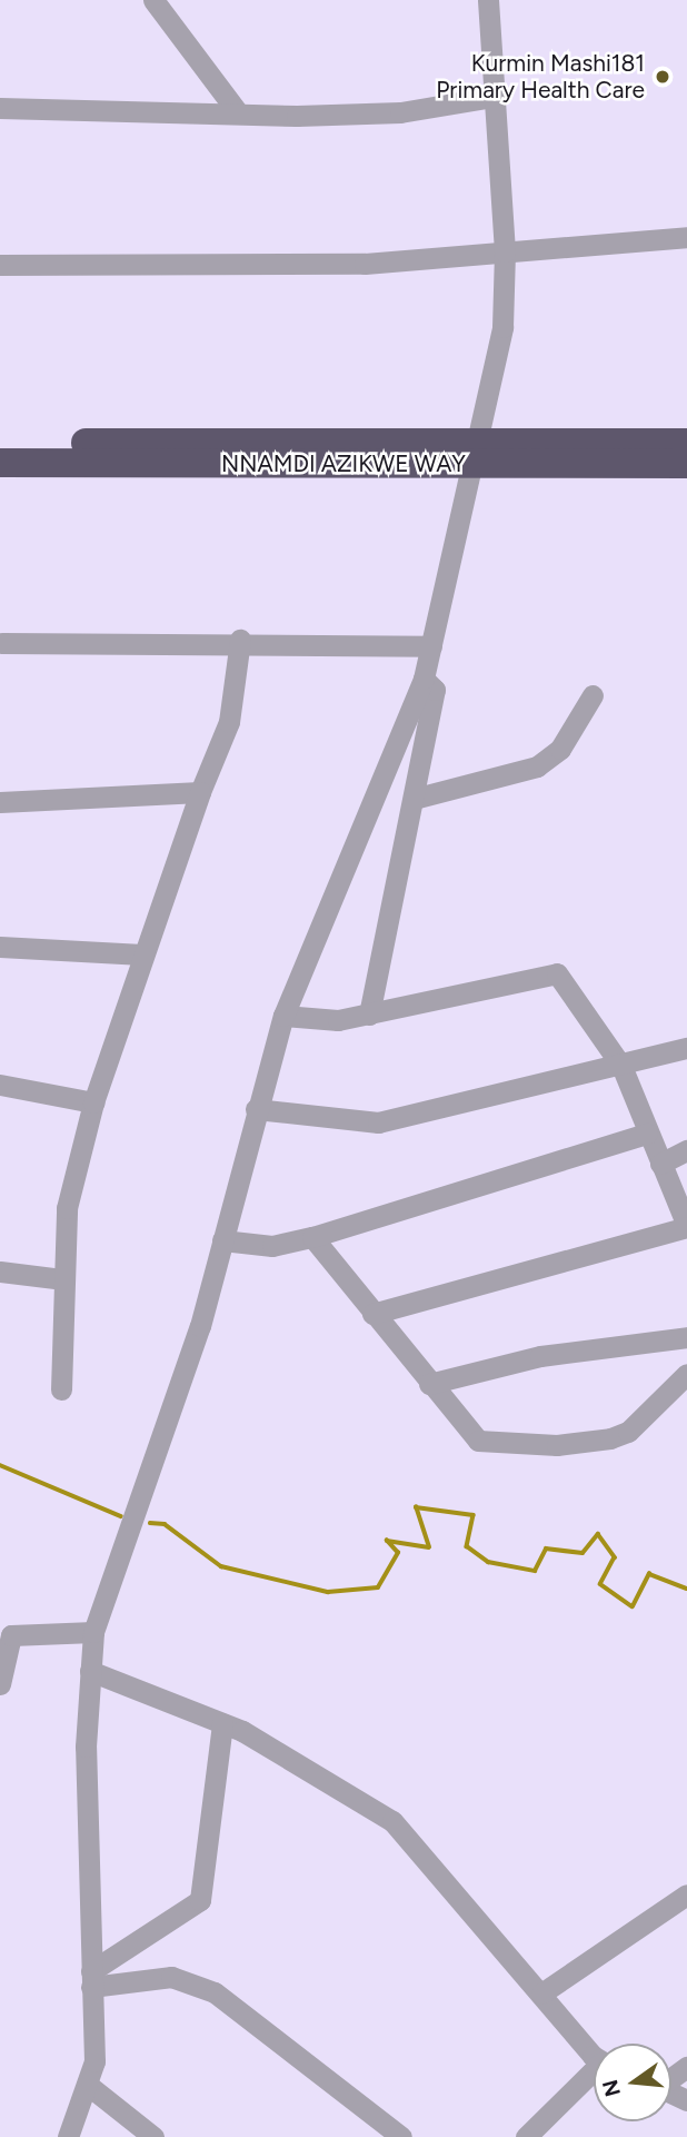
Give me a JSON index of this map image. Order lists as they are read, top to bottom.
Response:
{
  "streets": {
    "highway": ["NNAMDI AZIKWE WAY"]
  },
  "places": ["Kurmin Mashi181 Primary Health Care"],
  "north": "left"
}
